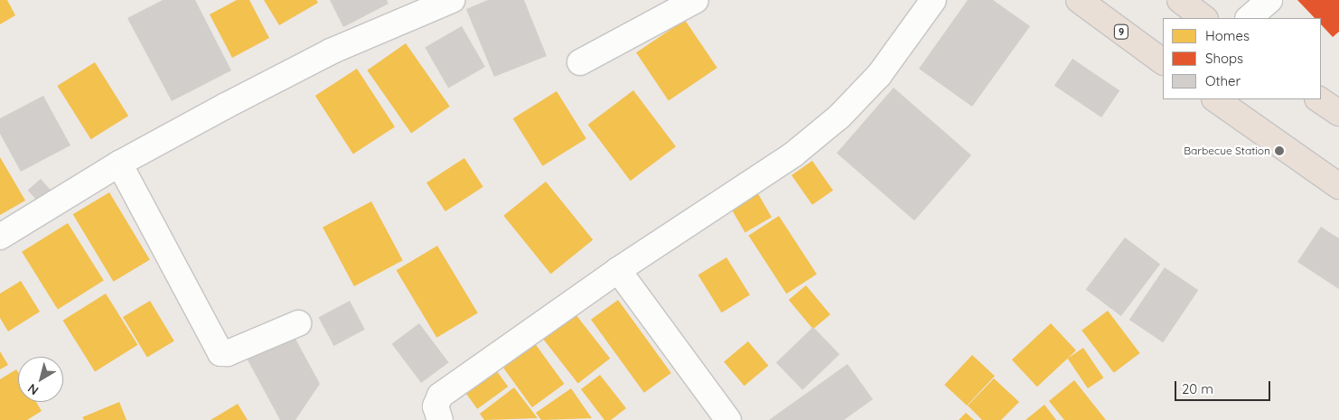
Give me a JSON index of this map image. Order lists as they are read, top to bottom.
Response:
{
  "streets": {
    "highway": ["9"]
  },
  "places": ["Barbecue Station"],
  "legend": ["Homes", "Shops", "Other"],
  "scale_bar": "20 m",
  "north": "bottom left"
}
